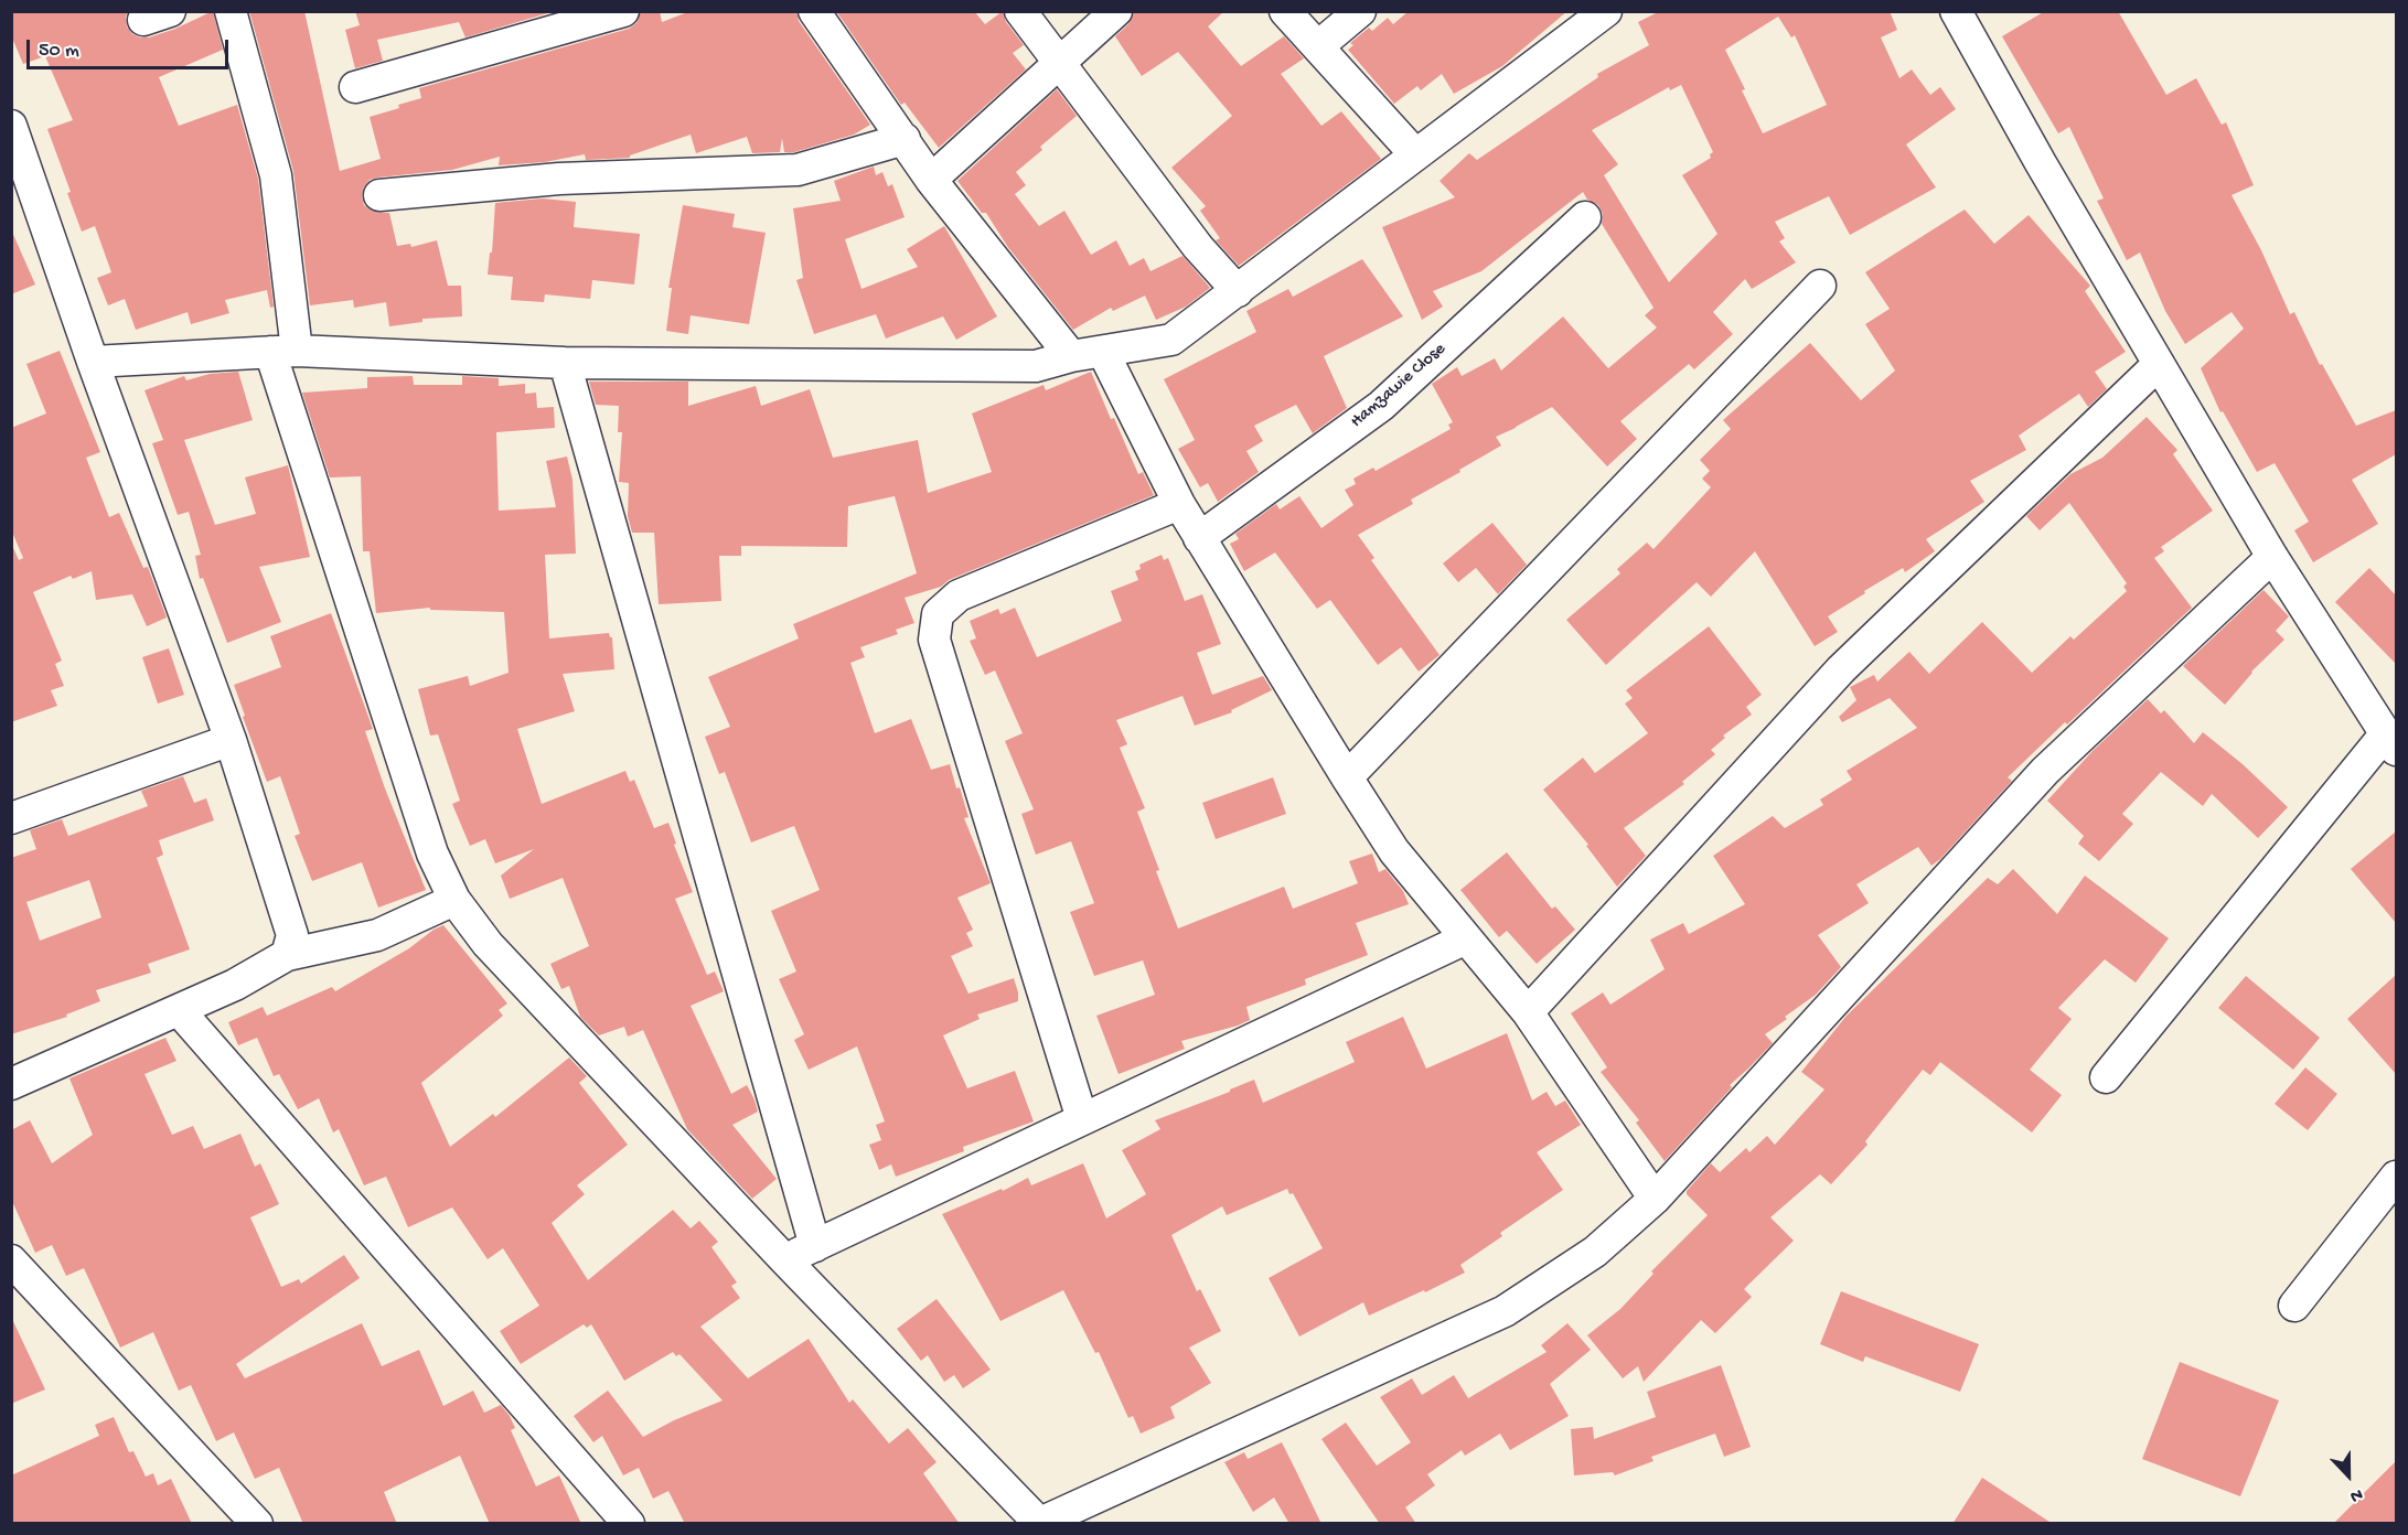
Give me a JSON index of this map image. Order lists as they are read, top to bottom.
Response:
{
  "streets": {
    "street": ["Hamzawie Close"]
  },
  "scale_bar": "50 m",
  "north": "bottom"
}
